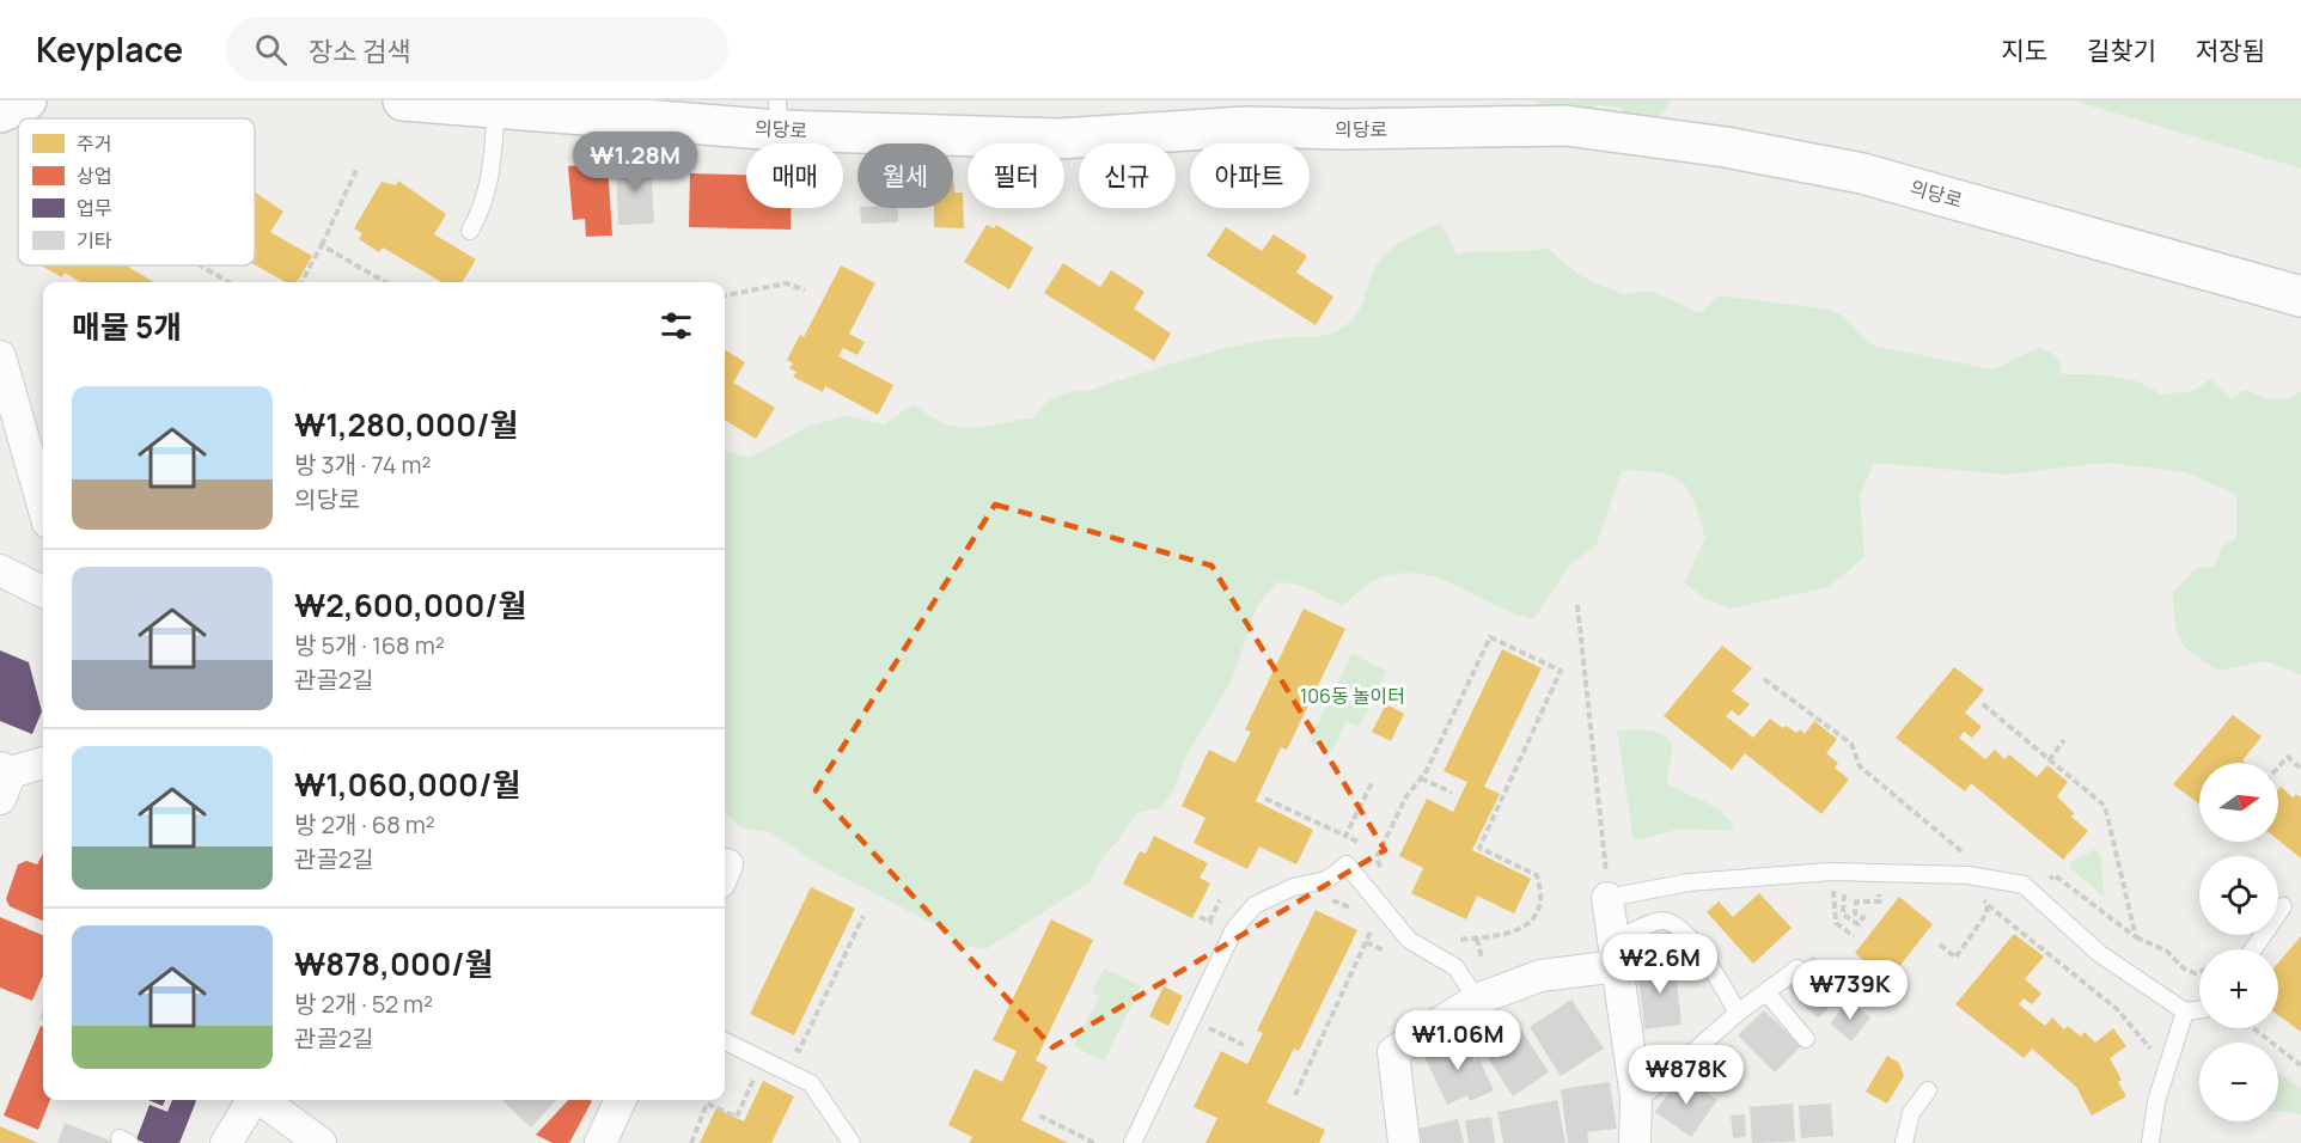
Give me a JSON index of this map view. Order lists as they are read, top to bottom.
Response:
{
  "streets": {
    "main road": ["의당로"]
  },
  "parks": ["106동 놀이터"],
  "legend": [
    "주거",
    "상업",
    "업무",
    "기타"
  ],
  "north": "right",
  "page": {
    "header": "Keyplace",
    "search": "장소 검색",
    "nav": ["지도", "길찾기", "저장됨"],
    "price": [
      "₩1.28M",
      "₩2.6M",
      "₩739K",
      "₩1.06M",
      "₩878K"
    ],
    "chip": [
      "매매",
      "월세",
      "필터",
      "신규",
      "아파트"
    ],
    "heading": "매물 5개",
    "list": [
      {
        "name": "₩1,280,000/월",
        "note": "방 3개 · 74 m² · 의당로"
      },
      {
        "name": "₩2,600,000/월",
        "note": "방 5개 · 168 m² · 관골2길"
      },
      {
        "name": "₩1,060,000/월",
        "note": "방 2개 · 68 m² · 관골2길"
      },
      {
        "name": "₩878,000/월",
        "note": "방 2개 · 52 m² · 관골2길"
      }
    ],
    "map_buttons": ["+", "−"]
  }
}
